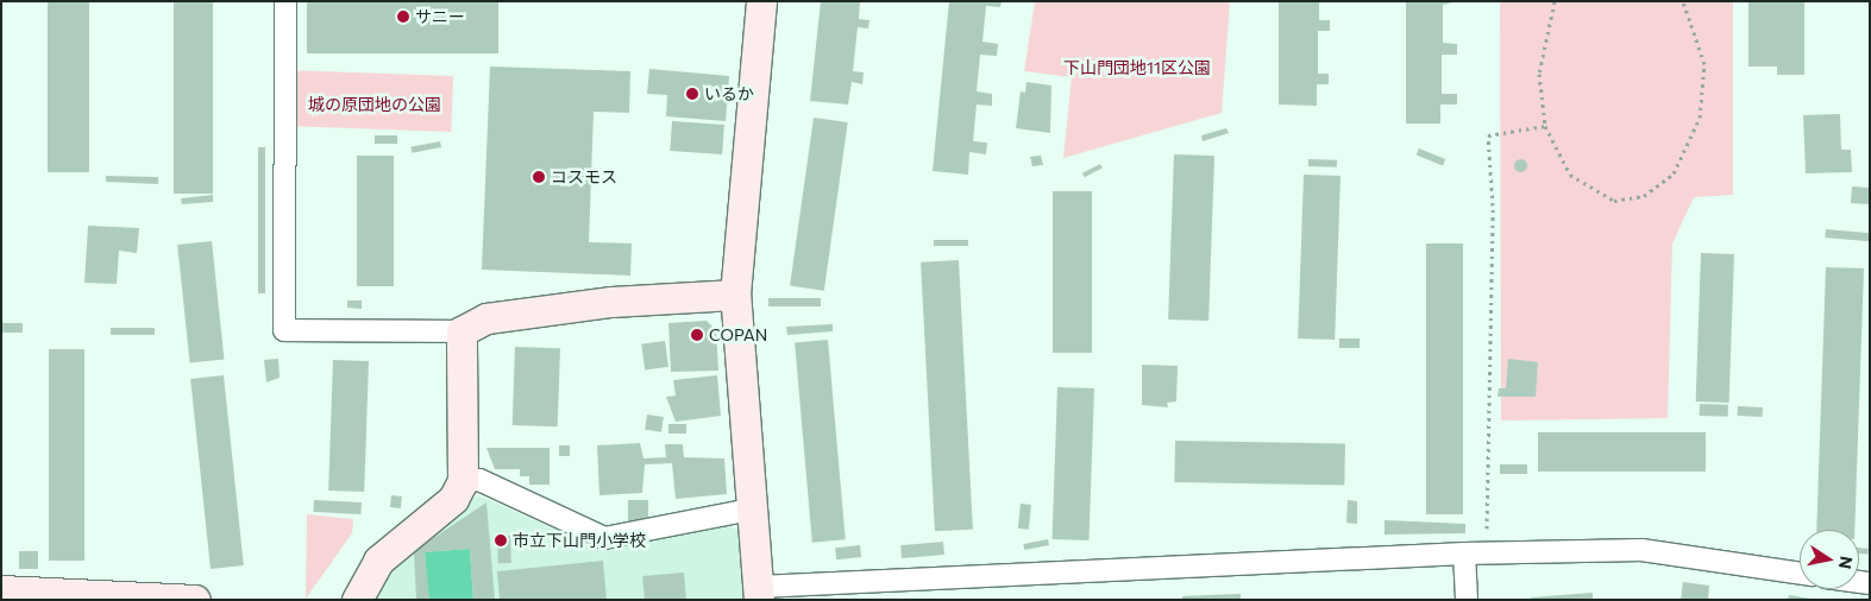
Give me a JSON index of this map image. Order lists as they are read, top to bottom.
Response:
{
  "parks": ["下山門団地11区公園", "城の原団地の公園"],
  "places": [
    "サニー",
    "いるか",
    "コスモス",
    "COPAN",
    "市立下山門小学校"
  ],
  "north": "right"
}
